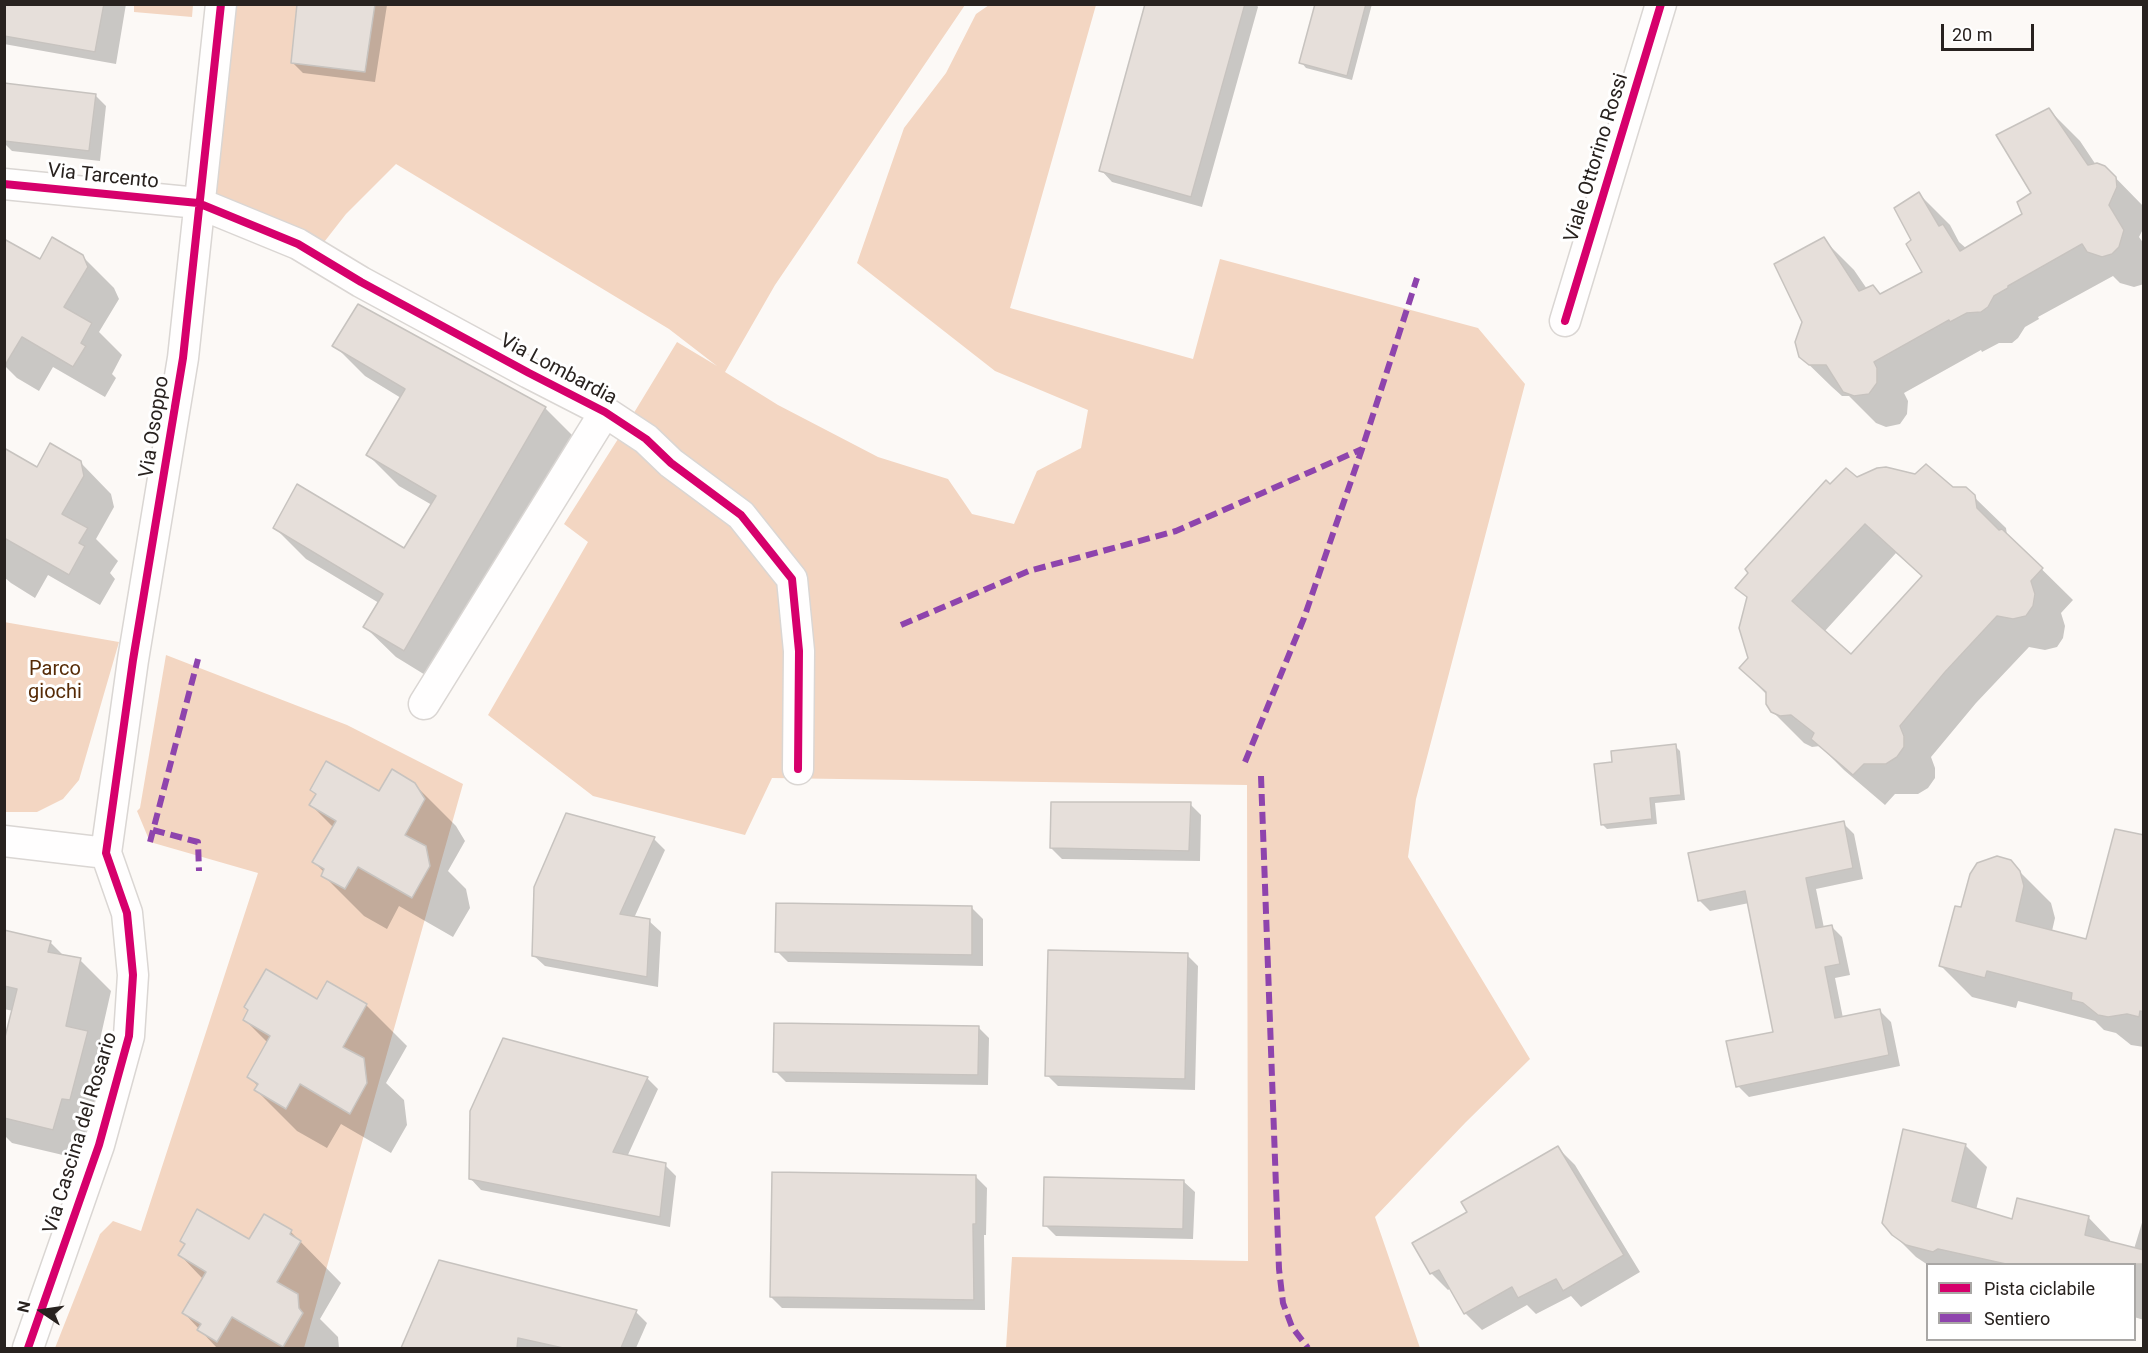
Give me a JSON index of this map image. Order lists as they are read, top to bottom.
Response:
{
  "streets": {
    "street": [
      "Viale Ottorino Rossi",
      "Via Tarcento",
      "Via Lombardia",
      "Via Osoppo",
      "Via Cascina del Rosario"
    ]
  },
  "crossings": [
    ["Via Tarcento", "Via Lombardia"],
    ["Via Tarcento", "Via Osoppo"],
    ["Via Lombardia", "Via Osoppo"],
    ["Via Osoppo", "Via Cascina del Rosario"]
  ],
  "parks": ["Parco giochi"],
  "legend": ["Pista ciclabile", "Sentiero"],
  "scale_bar": "20 m",
  "north": "left"
}
